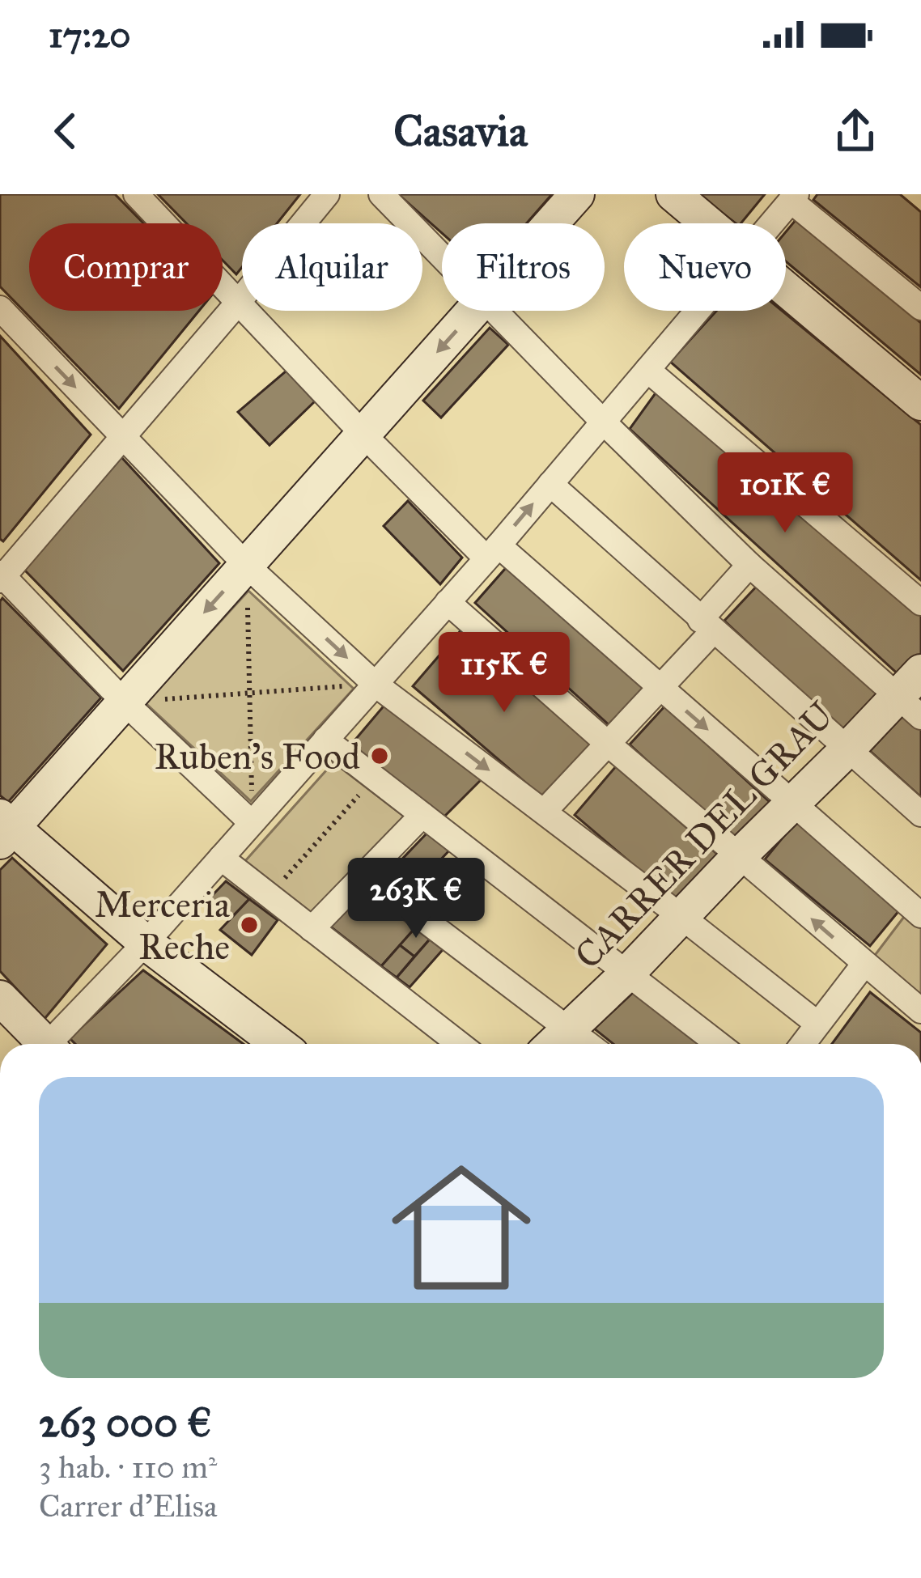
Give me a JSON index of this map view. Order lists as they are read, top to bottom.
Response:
{
  "streets": {
    "street": ["CARRER DEL GRAU"]
  },
  "places": ["Ruben's Food", "Merceria Reche"],
  "page": {
    "status": "17:20",
    "header": "Casavia",
    "chip": [
      "Comprar",
      "Alquilar",
      "Filtros",
      "Nuevo"
    ],
    "price": ["101K €", "115K €", "263K €"],
    "list": [
      {
        "name": "263 000 €",
        "note": "3 hab. · 110 m² · Carrer d'Elisa"
      }
    ]
  }
}
